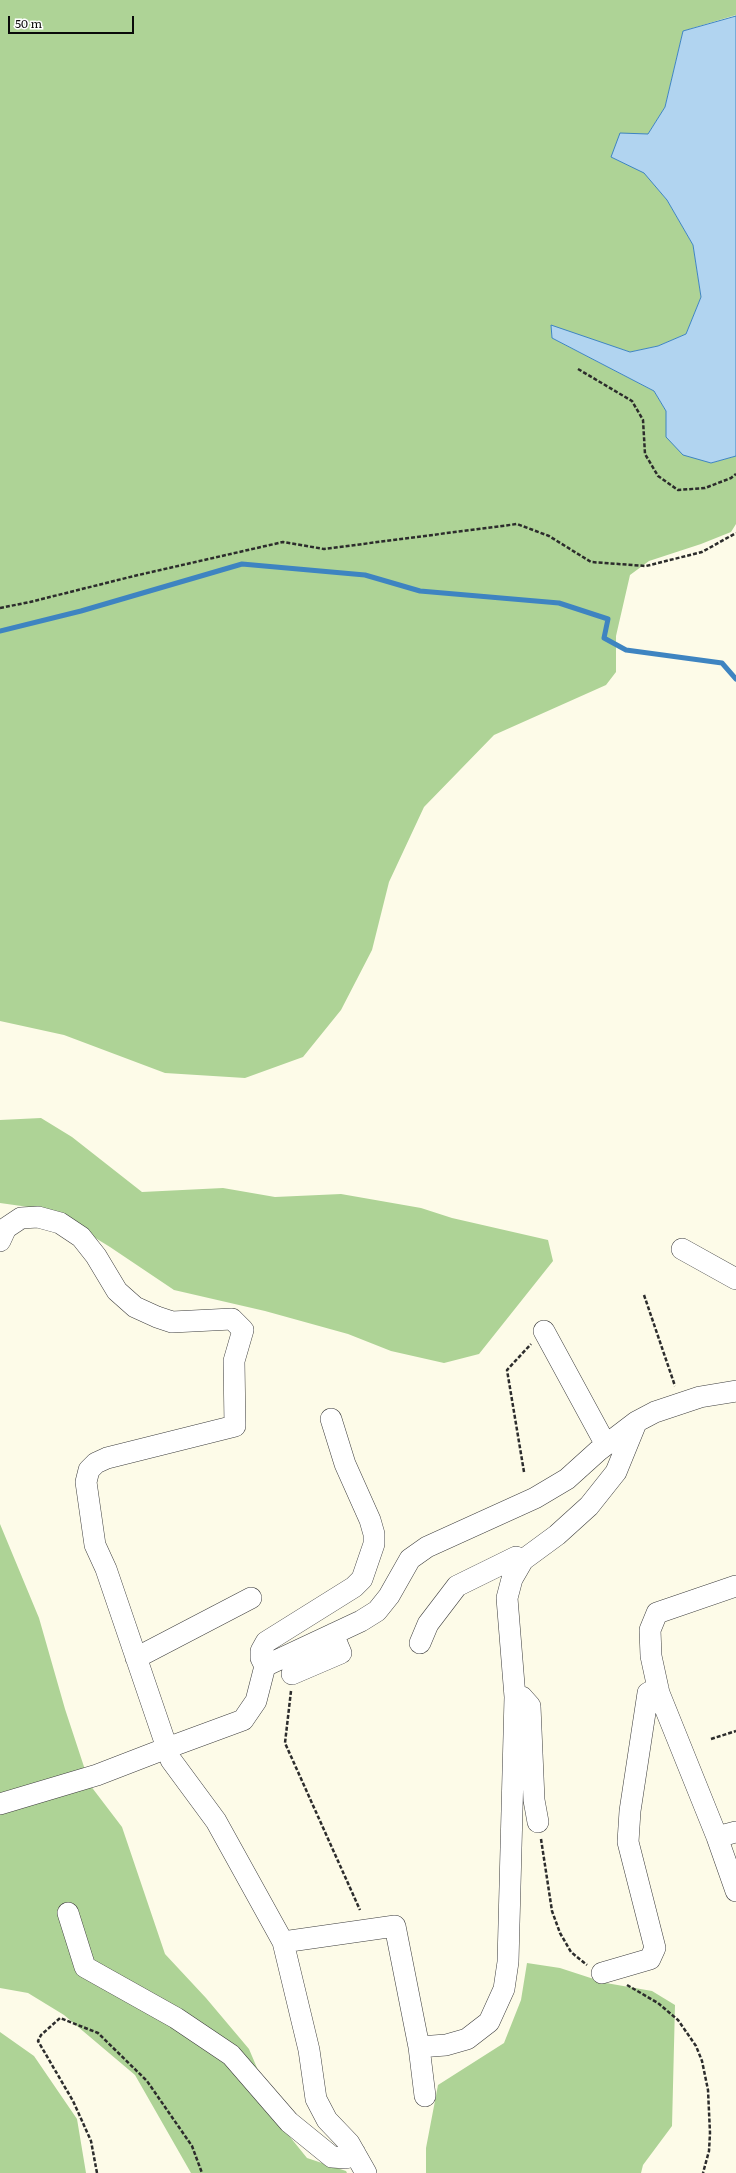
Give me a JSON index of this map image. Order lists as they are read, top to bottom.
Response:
{
  "scale_bar": "50 m"
}
